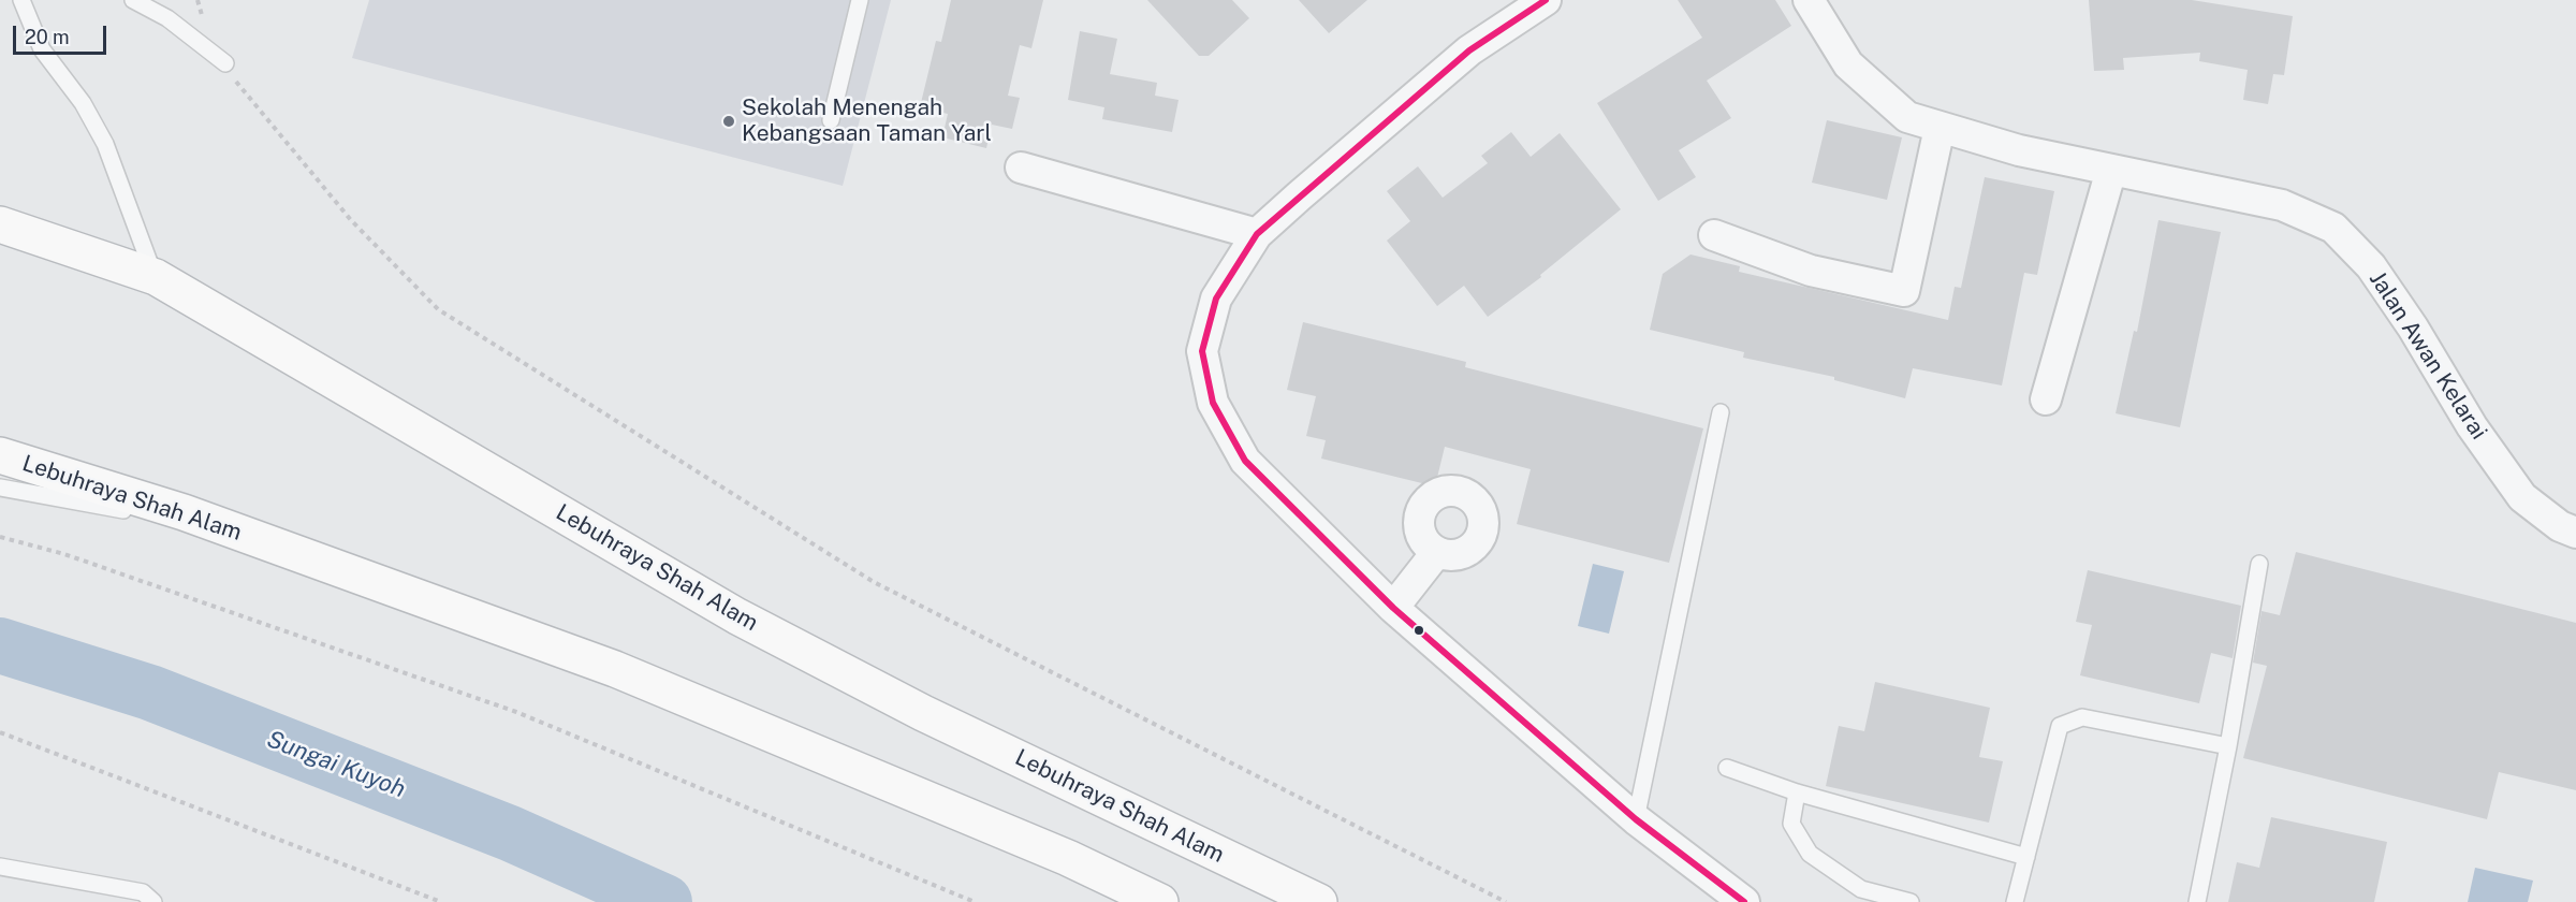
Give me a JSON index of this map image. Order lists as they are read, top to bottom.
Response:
{
  "streets": {
    "highway": ["Lebuhraya Shah Alam"],
    "street": ["Jalan Awan Kelarai"]
  },
  "water": ["Sungai Kuyoh"],
  "places": ["Sekolah Menengah Kebangsaan Taman Yarl"],
  "scale_bar": "20 m"
}
